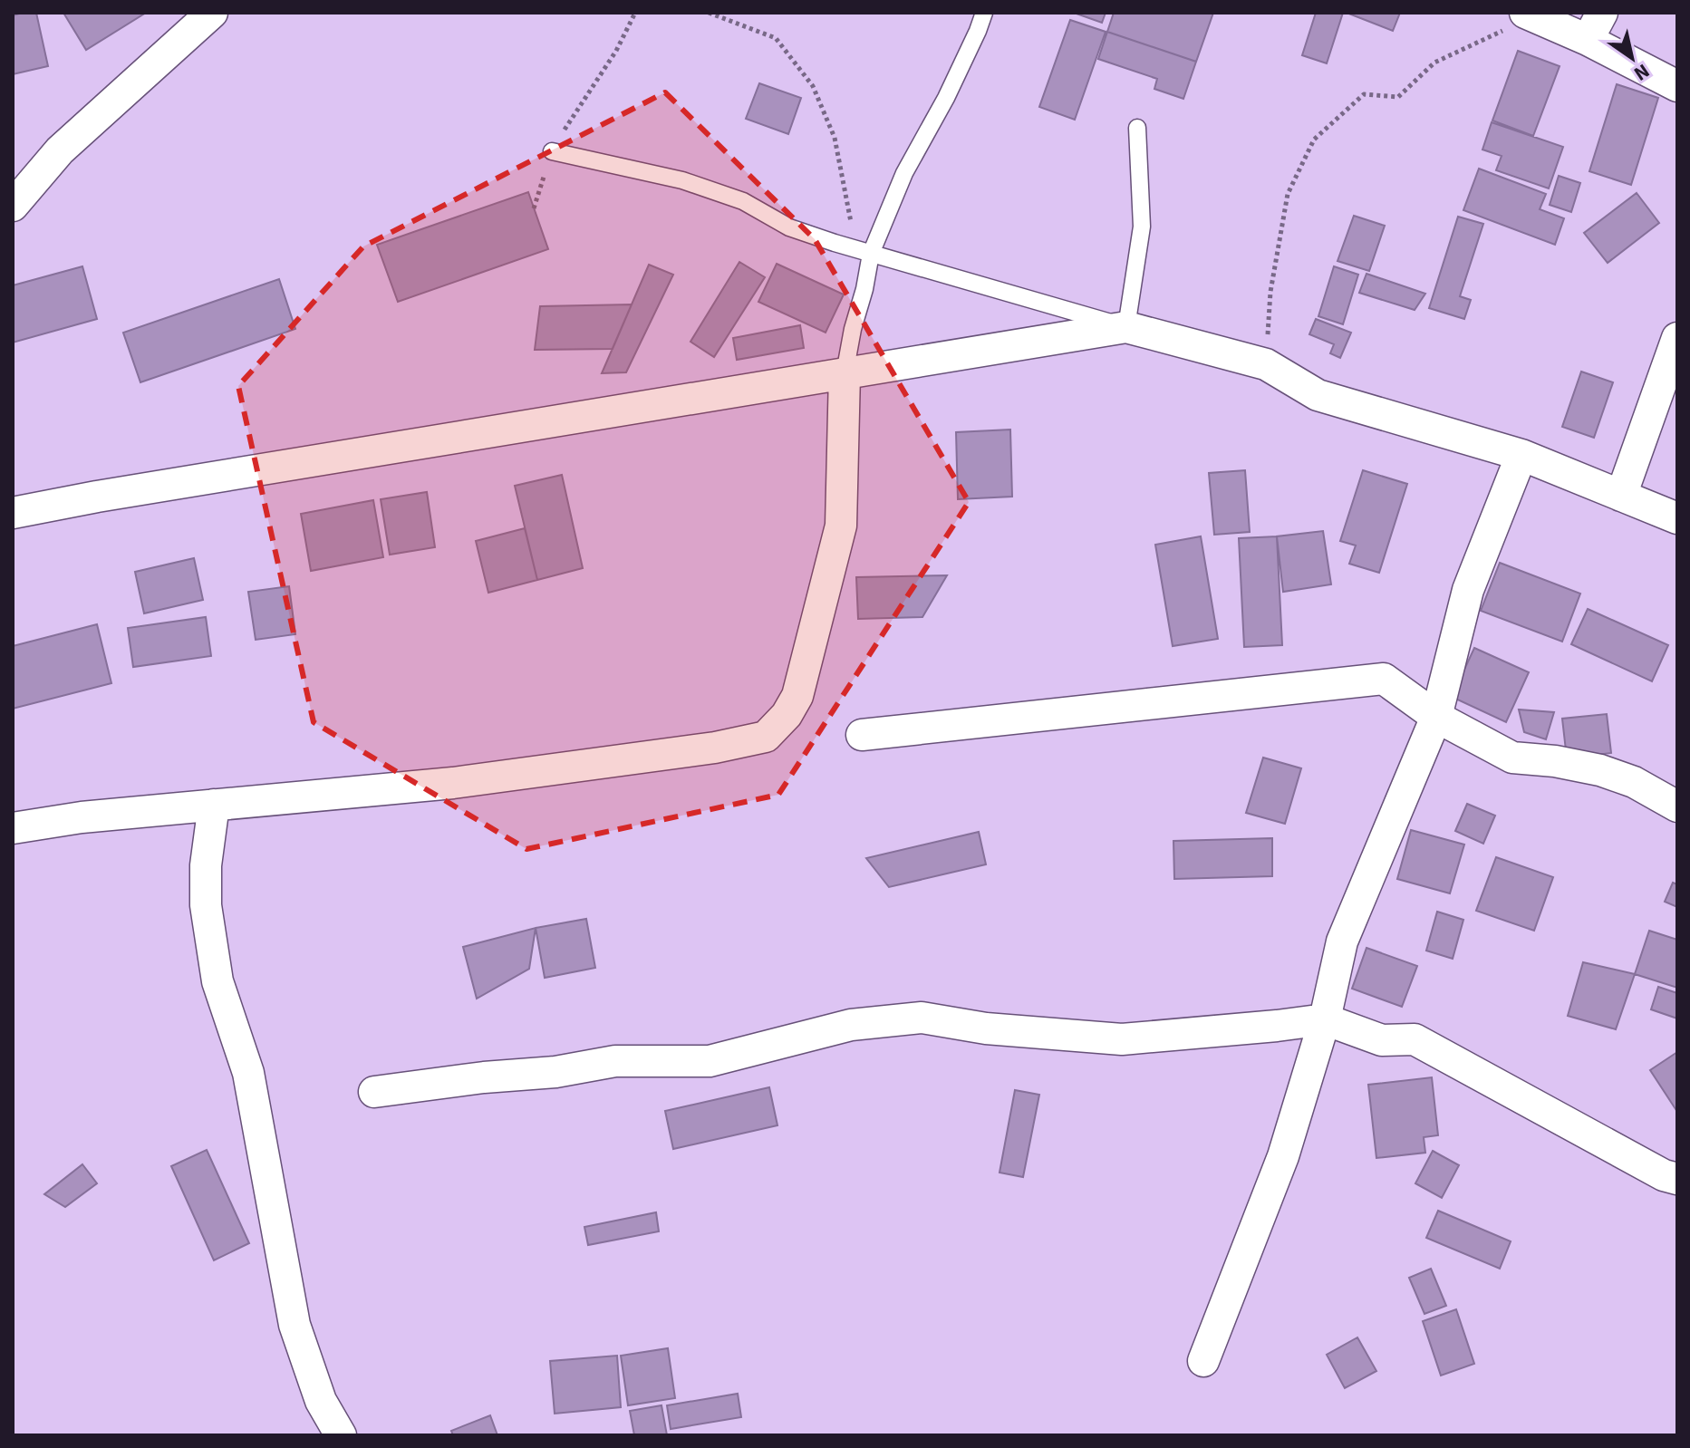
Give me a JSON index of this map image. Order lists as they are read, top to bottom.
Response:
{
  "north": "bottom right"
}
